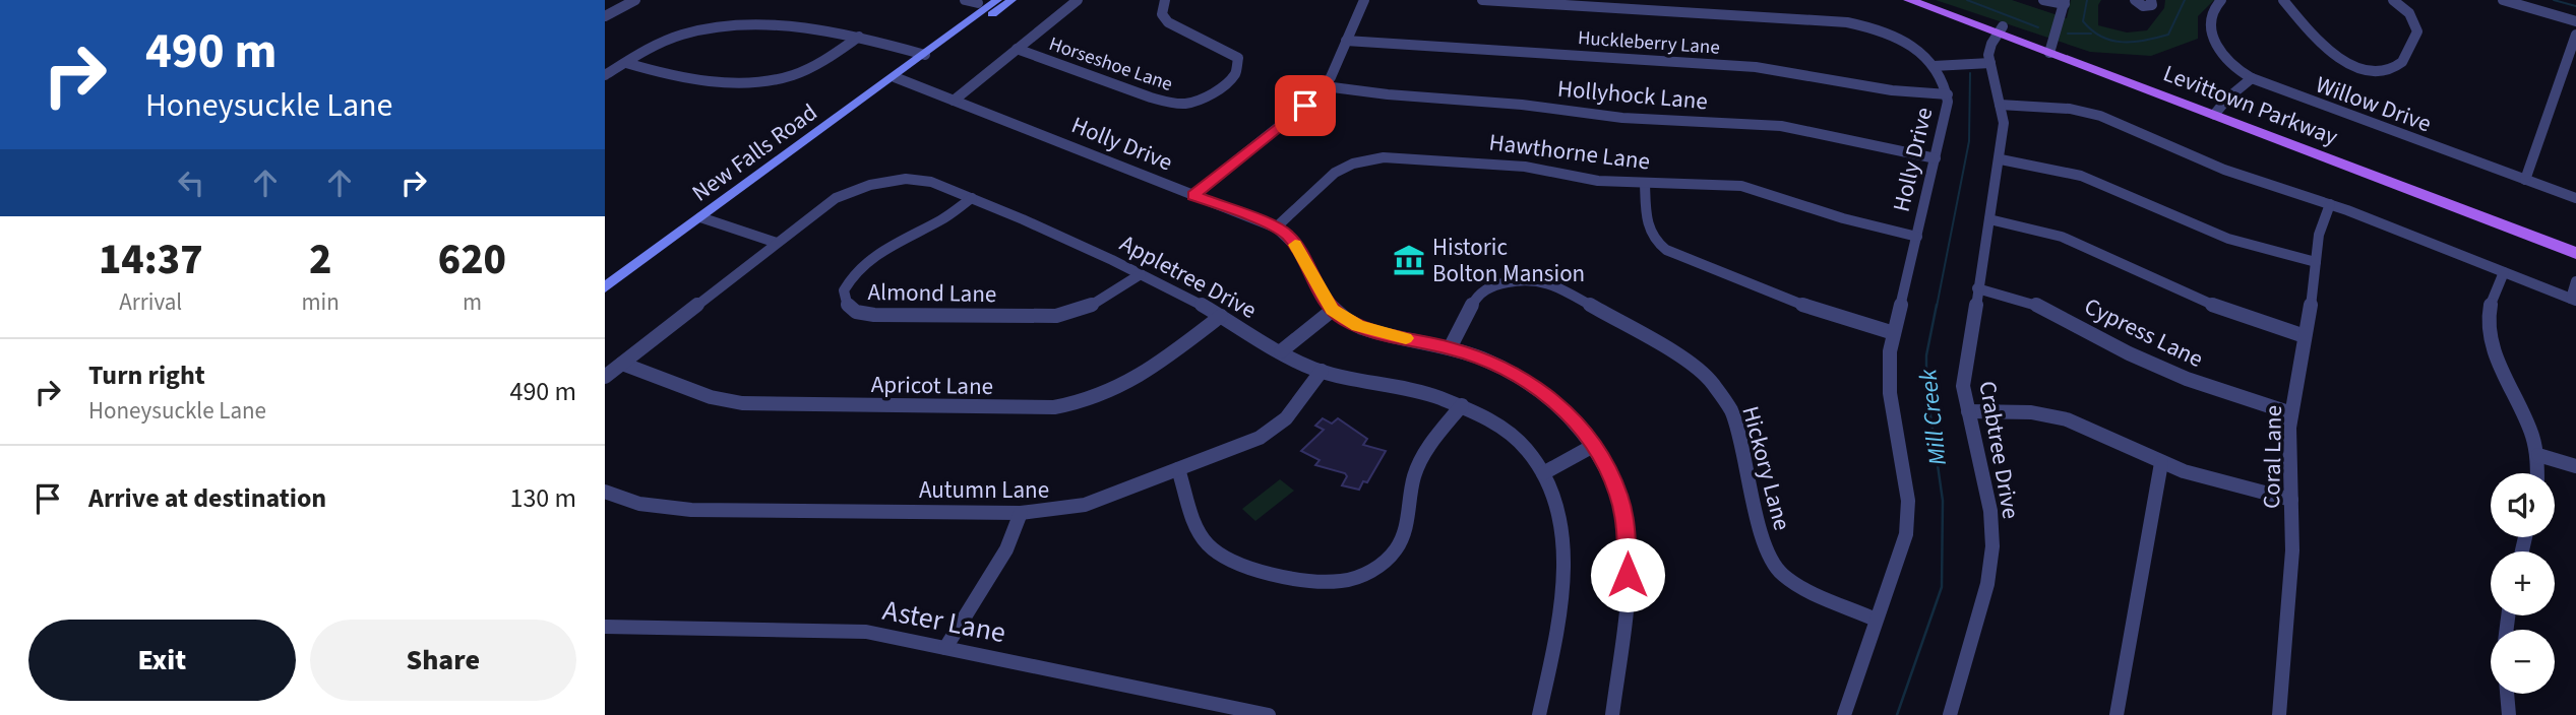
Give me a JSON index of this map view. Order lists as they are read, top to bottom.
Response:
{
  "streets": {
    "main road": ["Levittown Parkway", "New Falls Road"],
    "street": [
      "Huckleberry Lane",
      "Horseshoe Lane",
      "Hollyhock Lane",
      "Willow Drive",
      "Holly Drive",
      "Hawthorne Lane",
      "Appletree Drive",
      "Almond Lane",
      "Cypress Lane",
      "Apricot Lane",
      "Crabtree Drive",
      "Coral Lane",
      "Hickory Lane",
      "Autumn Lane",
      "Aster Lane"
    ]
  },
  "crossings": [
    ["Huckleberry Lane", "Holly Drive"],
    ["Hollyhock Lane", "Holly Drive"],
    ["Levittown Parkway", "Crabtree Drive"],
    ["Holly Drive", "Hawthorne Lane"],
    ["Holly Drive", "New Falls Road"],
    ["Holly Drive", "Hickory Lane"],
    ["Appletree Drive", "Almond Lane"],
    ["Appletree Drive", "Apricot Lane"],
    ["Appletree Drive", "Autumn Lane"],
    ["Cypress Lane", "Crabtree Drive"],
    ["Cypress Lane", "Coral Lane"]
  ],
  "water": ["Mill Creek"],
  "places": {
    "museum": ["Historic Bolton Mansion"]
  },
  "page": {
    "turn": ["490 m", "Honeysuckle Lane"],
    "eta": [
      "14:37",
      "Arrival",
      "2",
      "min",
      "620",
      "m"
    ],
    "list": [
      {
        "name": "Turn right",
        "note": "Honeysuckle Lane",
        "value": "490 m"
      },
      {
        "name": "Arrive at destination",
        "value": "130 m"
      }
    ],
    "map_buttons": ["+", "−"],
    "buttons": ["Exit", "Share"]
  }
}
